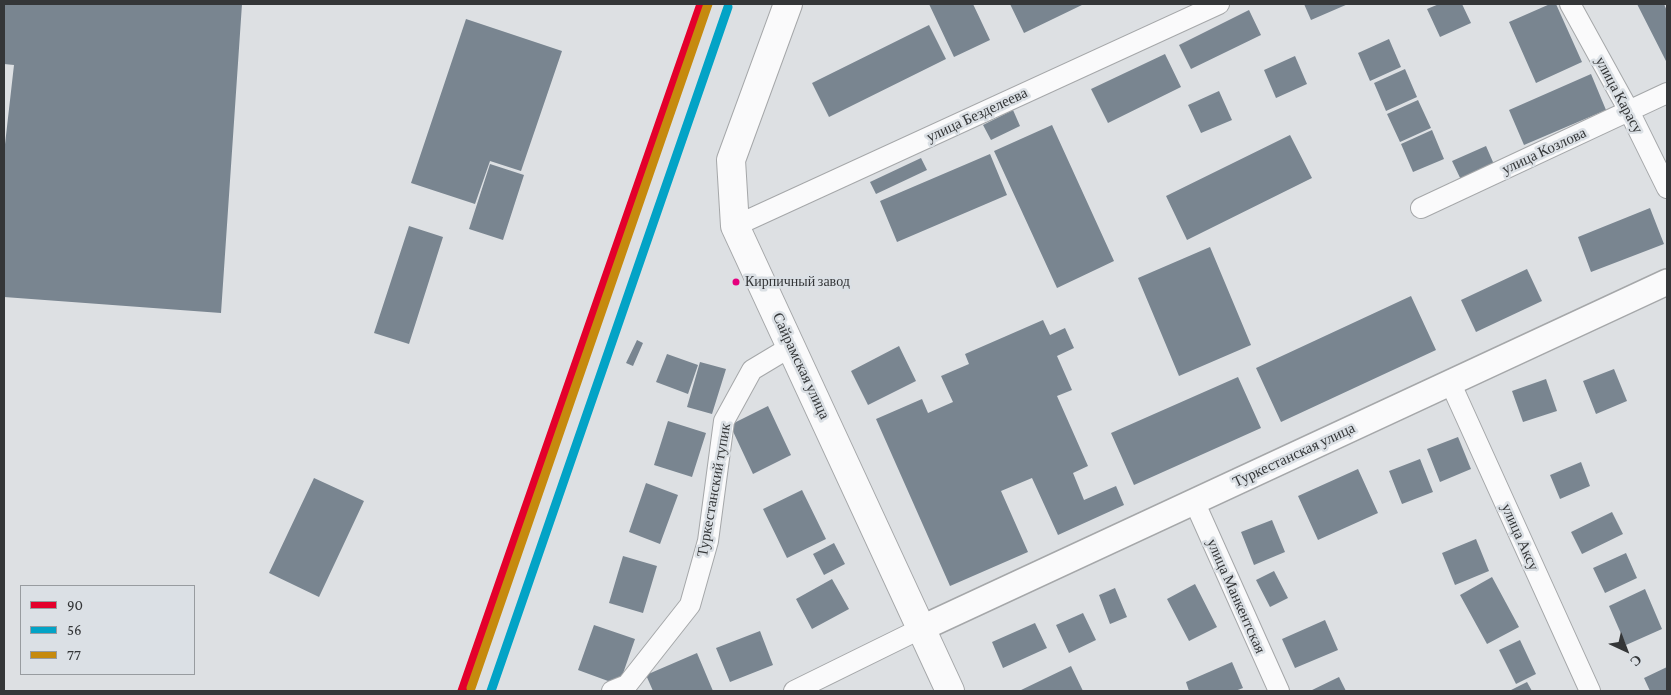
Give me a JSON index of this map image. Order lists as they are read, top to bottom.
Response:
{
  "streets": {
    "main road": ["Сайрамская улица"],
    "street": [
      "улица Карасу",
      "улица Безделеева",
      "улица Козлова",
      "Туркестанская улица",
      "Туркестанский тупик",
      "улица Аксу",
      "улица Манкентская"
    ]
  },
  "crossings": [
    ["улица Карасу", "улица Козлова"],
    ["улица Безделеева", "Сайрамская улица"],
    ["Сайрамская улица", "Туркестанская улица"],
    ["Сайрамская улица", "Туркестанский тупик"],
    ["Туркестанская улица", "улица Аксу"],
    ["Туркестанская улица", "улица Манкентская"]
  ],
  "places": ["Кирпичный завод"],
  "lines": ["transit line 90", "transit line 77", "transit line 56"],
  "legend": ["90", "56", "77"],
  "north": "bottom right"
}
